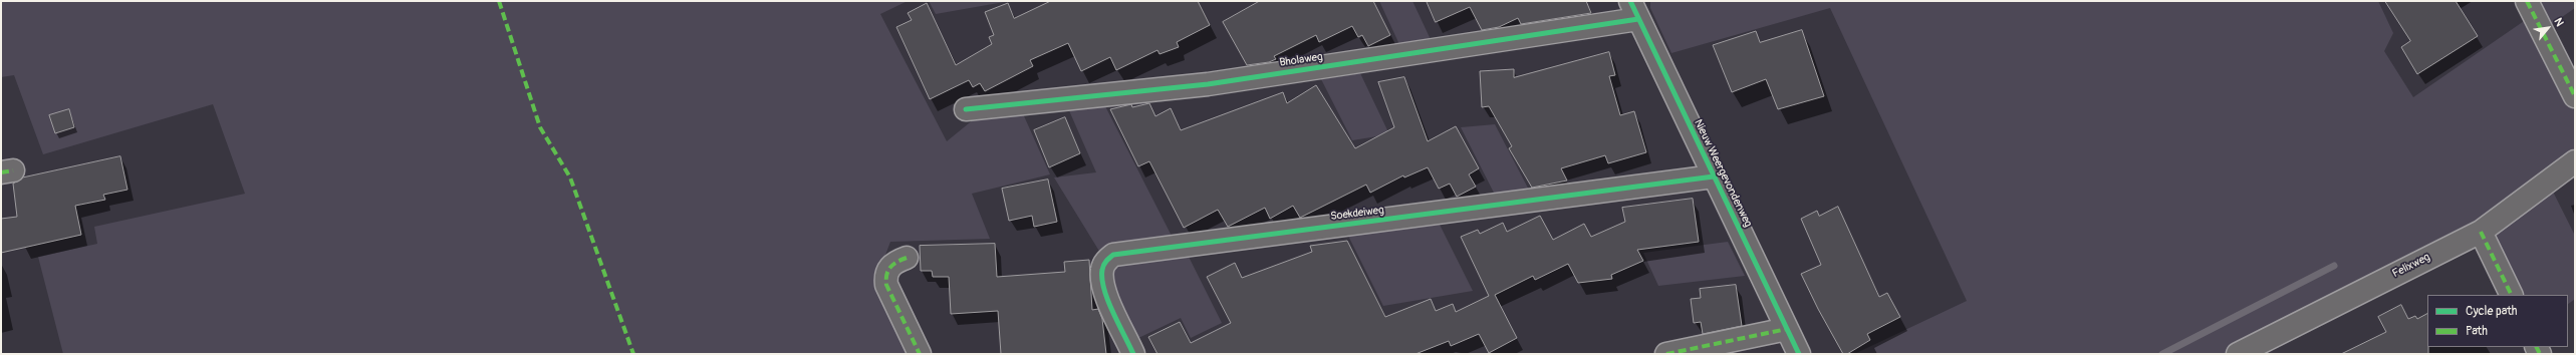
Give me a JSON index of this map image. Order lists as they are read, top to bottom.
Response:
{
  "streets": {
    "street": [
      "Bholaweg",
      "Nieuw Weergevondenweg",
      "Soekdeiweg",
      "Felixweg"
    ]
  },
  "crossings": [
    ["Bholaweg", "Nieuw Weergevondenweg"],
    ["Nieuw Weergevondenweg", "Soekdeiweg"]
  ],
  "legend": ["Cycle path", "Path"],
  "north": "top right"
}
